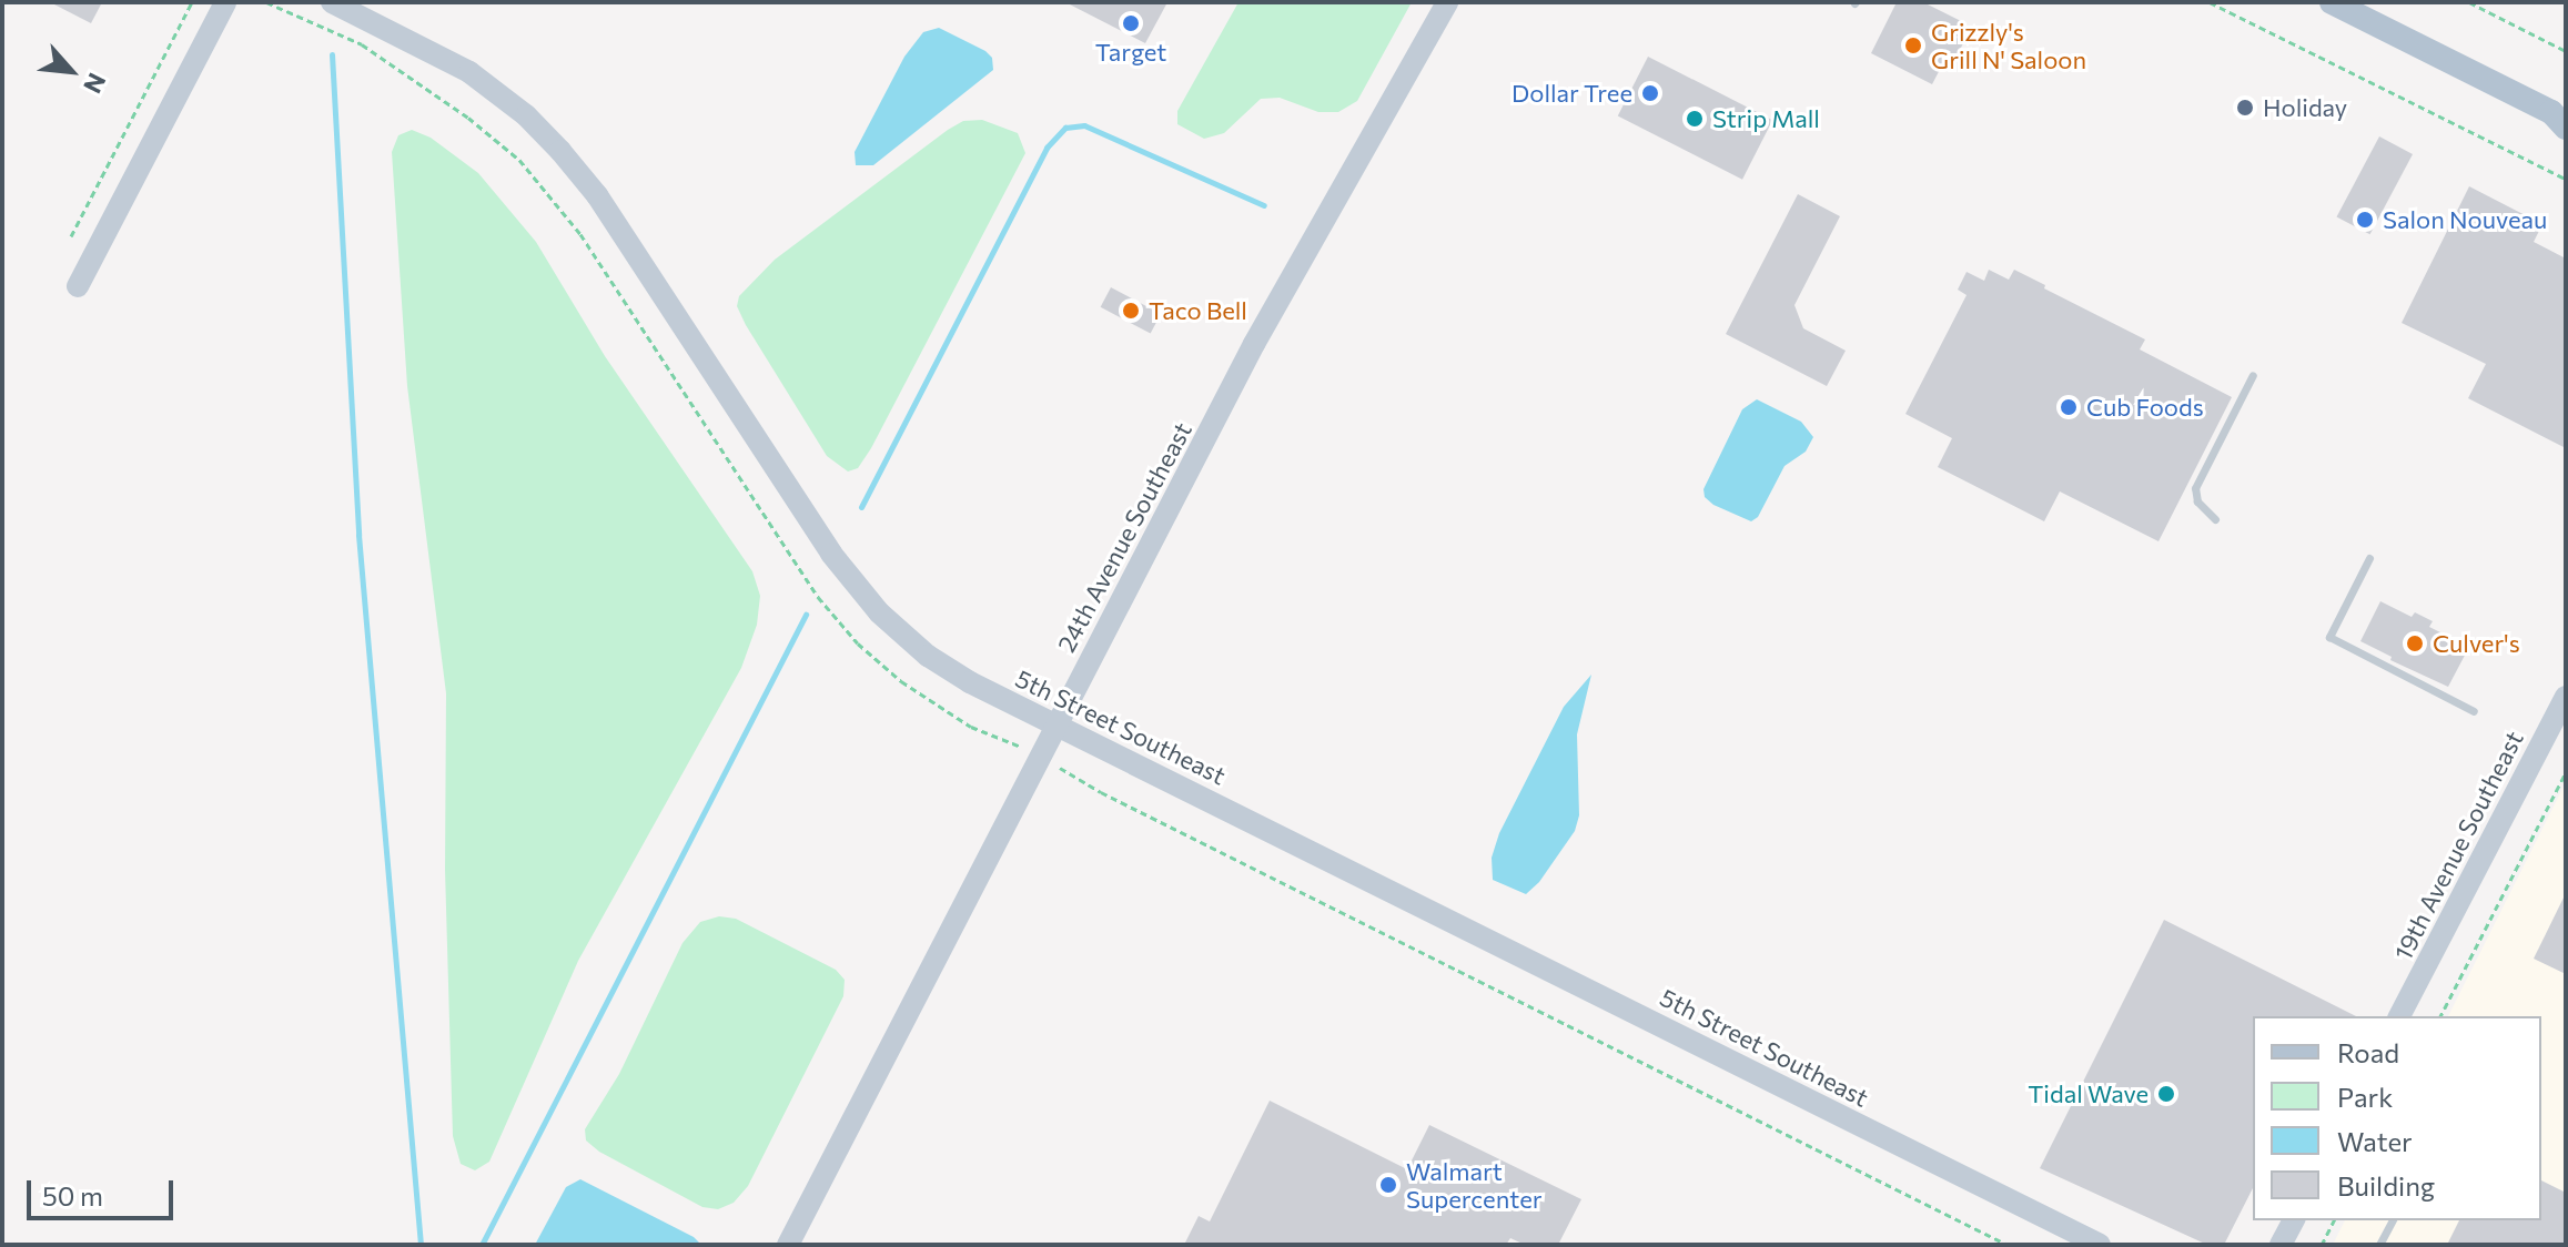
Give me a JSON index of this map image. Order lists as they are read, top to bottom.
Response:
{
  "streets": {
    "street": ["24th Avenue Southeast", "5th Street Southeast", "19th Avenue Southeast"]
  },
  "crossings": [
    ["24th Avenue Southeast", "5th Street Southeast"]
  ],
  "places": [
    "Target",
    "Grizzly's Grill N' Saloon",
    "Dollar Tree",
    "Holiday",
    "Strip Mall",
    "Salon Nouveau",
    "Taco Bell",
    "Cub Foods",
    "Culver's",
    "Tidal Wave",
    "Walmart Supercenter"
  ],
  "legend": [
    "Road",
    "Park",
    "Water",
    "Building"
  ],
  "scale_bar": "50 m",
  "north": "bottom right"
}
